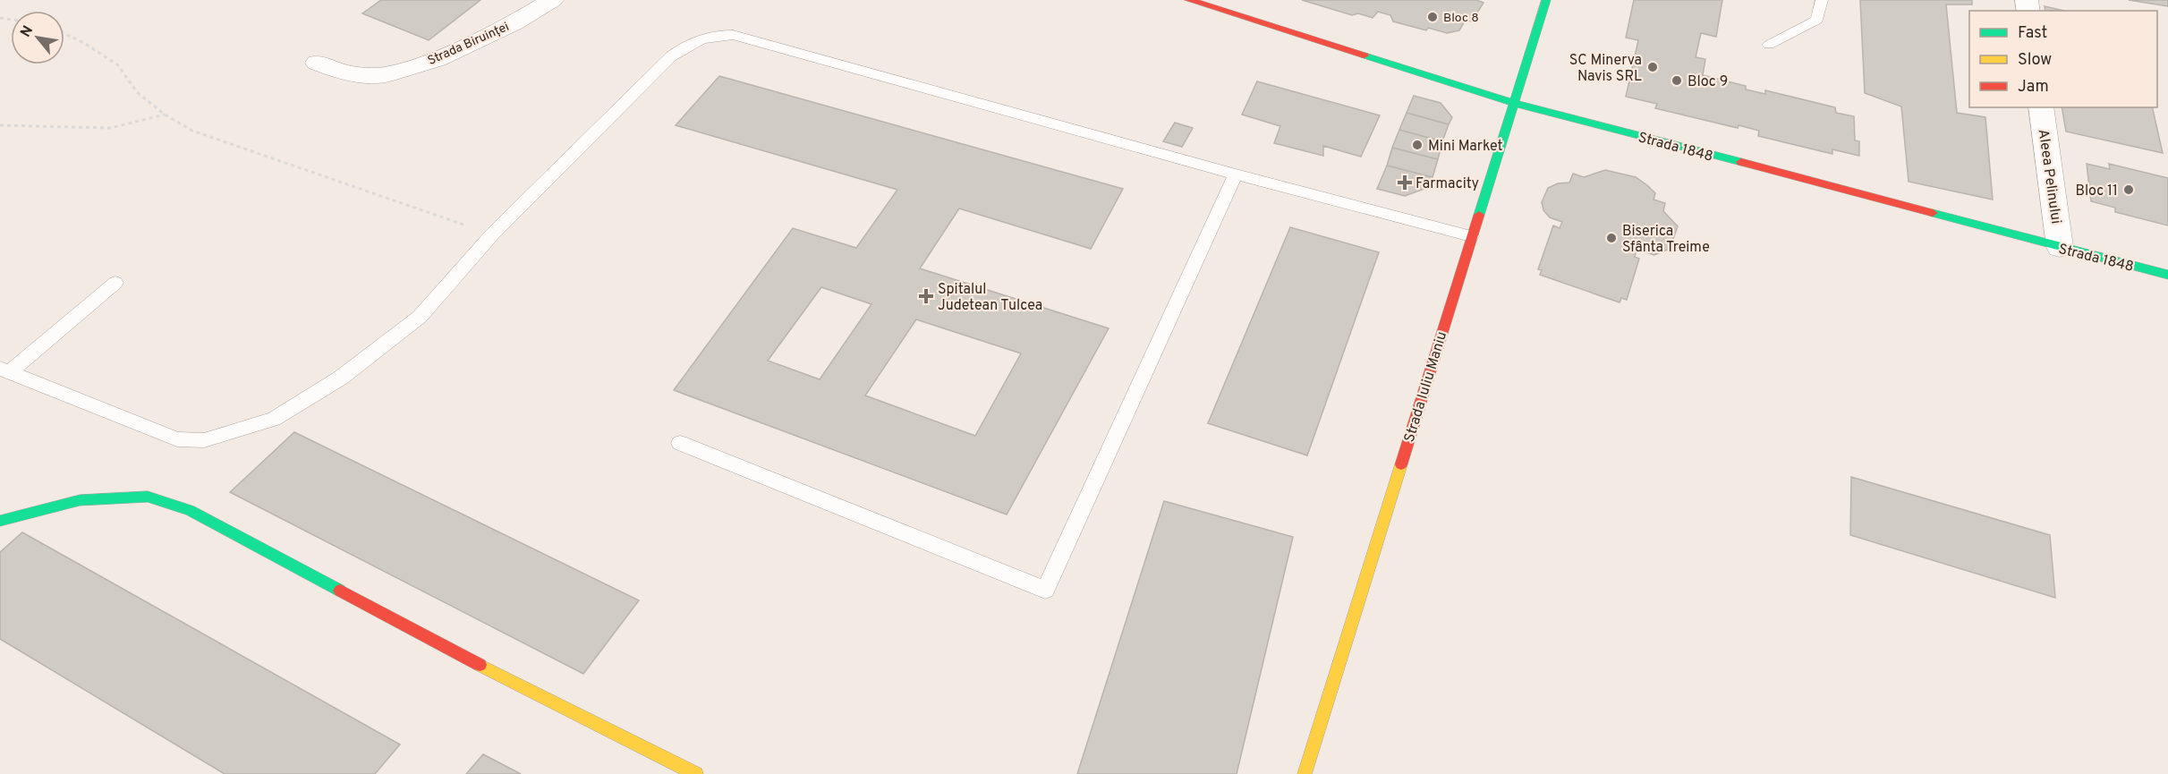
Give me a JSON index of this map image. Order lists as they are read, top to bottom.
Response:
{
  "streets": {
    "street": [
      "Strada Biruinței",
      "Strada 1848",
      "Aleea Pelinului",
      "Strada Iuliu Maniu"
    ]
  },
  "crossings": [
    ["Strada 1848", "Aleea Pelinului"],
    ["Strada 1848", "Strada Iuliu Maniu"]
  ],
  "places": {
    "other": [
      "Bloc 8",
      "SC Minerva Navis SRL",
      "Bloc 9",
      "Mini Market",
      "Bloc 11",
      "Biserica Sfânta Treime"
    ],
    "health": ["Farmacity", "Spitalul Judetean Tulcea"]
  },
  "legend": ["Fast", "Slow", "Jam"],
  "north": "top left"
}
